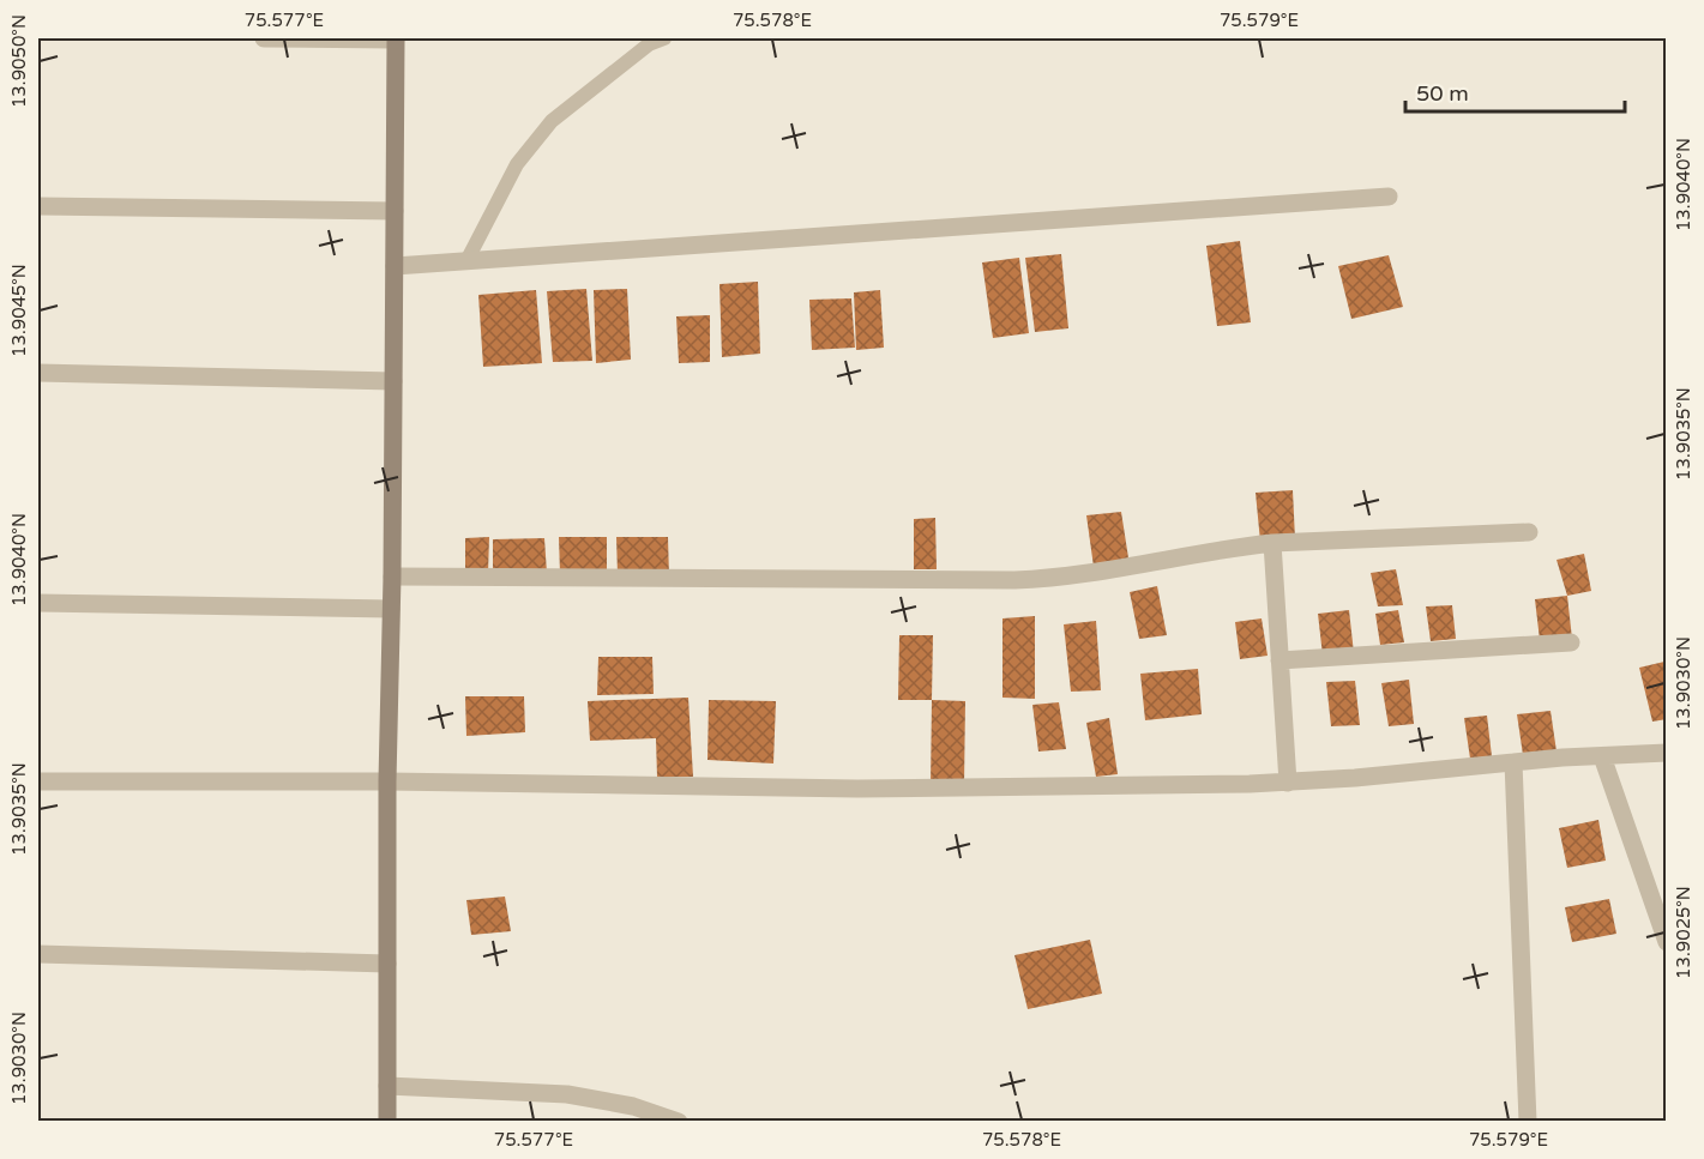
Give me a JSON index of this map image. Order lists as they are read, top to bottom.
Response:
{
  "scale_bar": "50 m",
  "coordinates": [
    "75.577°E",
    "75.578°E",
    "75.579°E",
    "13.9050°N",
    "13.9040°N",
    "13.9045°N",
    "13.9035°N",
    "13.9030°N",
    "13.9025°N"
  ]
}
